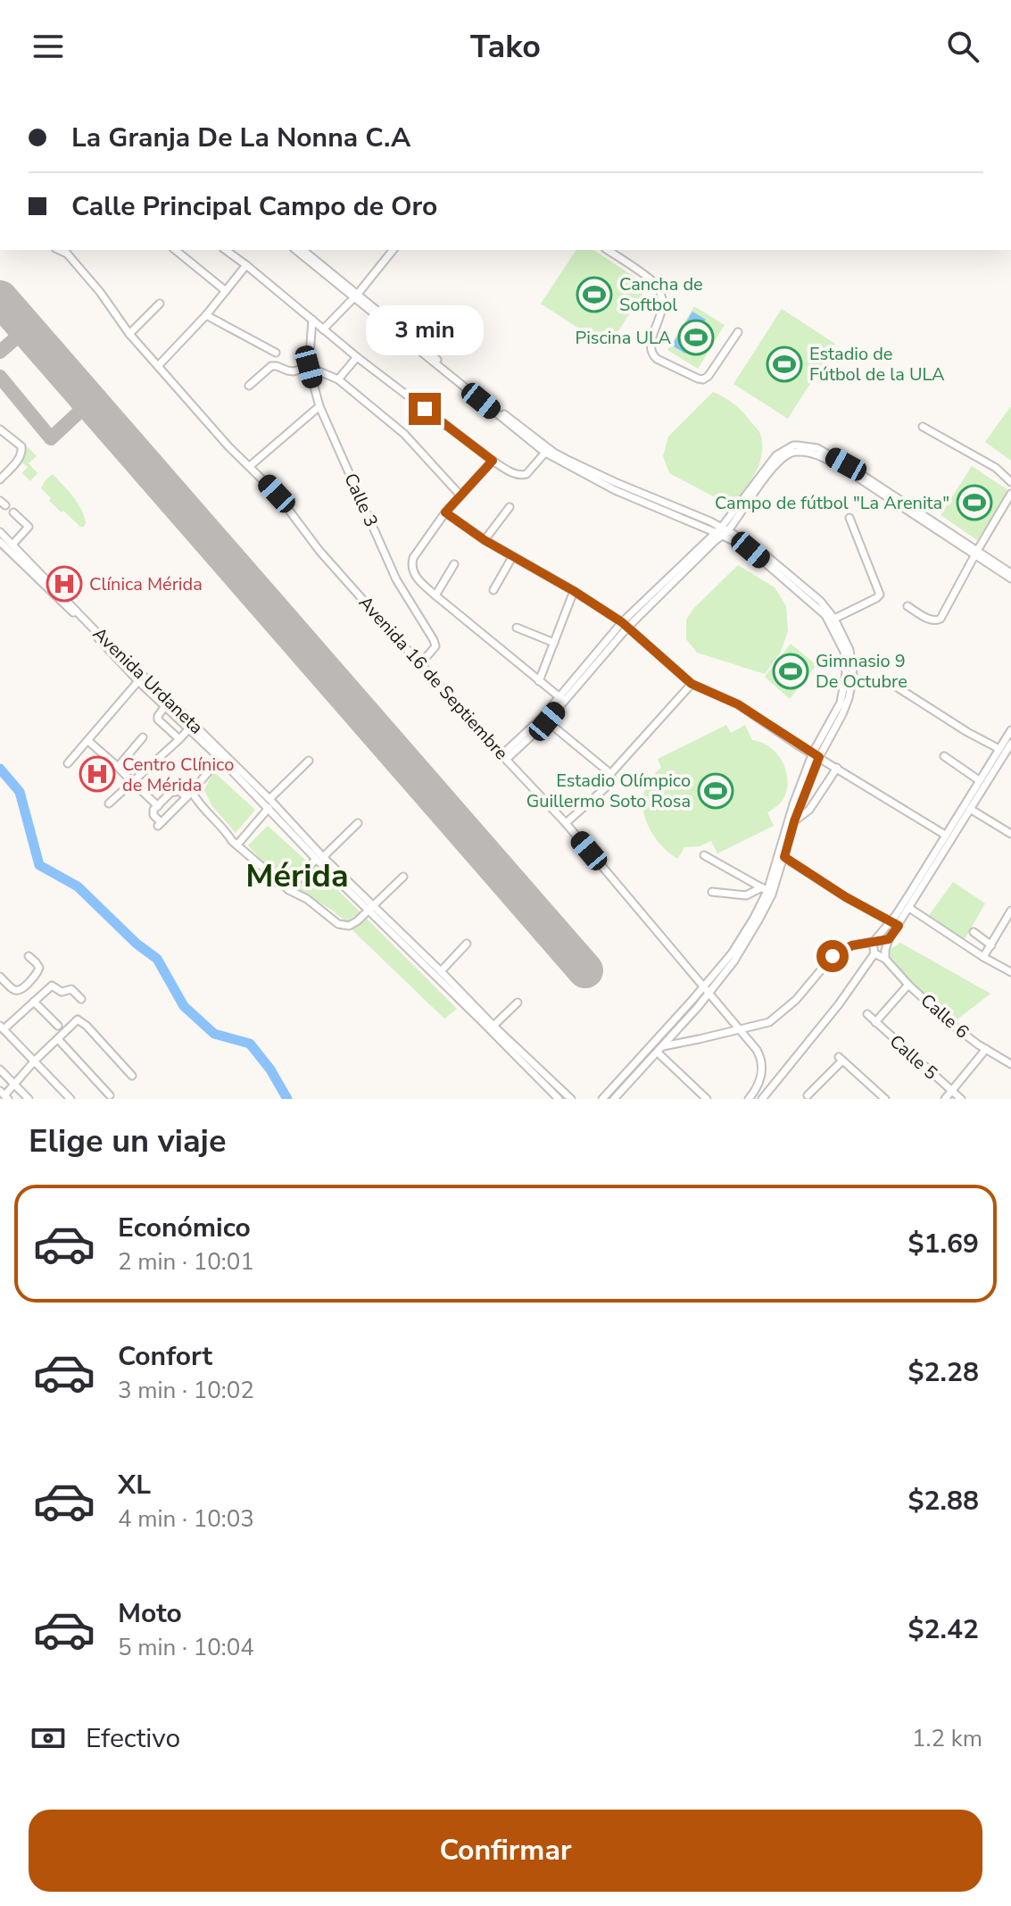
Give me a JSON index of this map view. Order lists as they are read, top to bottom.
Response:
{
  "streets": {
    "street": [
      "Calle 3",
      "Avenida 16 de Septiembre",
      "Avenida Urdaneta",
      "Calle 6",
      "Calle 5"
    ]
  },
  "crossings": [
    ["Calle 3", "Avenida 16 de Septiembre"]
  ],
  "districts": ["Mérida"],
  "places": {
    "sports": [
      "Cancha de Softbol",
      "Piscina ULA",
      "Estadio de Fútbol de la ULA",
      "Campo de fútbol \"La Arenita\"",
      "Gimnasio 9 De Octubre",
      "Estadio Olímpico Guillermo Soto Rosa"
    ],
    "hospital": ["Clínica Mérida", "Centro Clínico de Mérida"]
  },
  "page": {
    "header": "Tako",
    "banner": ["La Granja De La Nonna C.A", "Calle Principal Campo de Oro"],
    "bubble": "3 min",
    "heading": "Elige un viaje",
    "list": [
      {
        "name": "Económico",
        "note": "2 min · 10:01",
        "value": "$1.69"
      },
      {
        "name": "Confort",
        "note": "3 min · 10:02",
        "value": "$2.28"
      },
      {
        "name": "XL",
        "note": "4 min · 10:03",
        "value": "$2.88"
      },
      {
        "name": "Moto",
        "note": "5 min · 10:04",
        "value": "$2.42"
      }
    ],
    "pay": ["Efectivo", "1.2 km"],
    "buttons": "Confirmar"
  }
}
